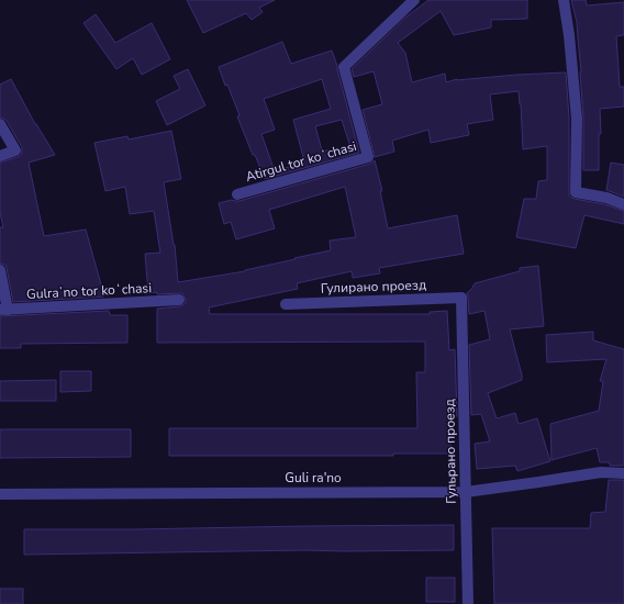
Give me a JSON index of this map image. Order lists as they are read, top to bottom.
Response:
{
  "streets": {
    "street": [
      "Atirgul tor koʻchasi",
      "Гулирано проезд",
      "Gulraʼno tor koʻchasi",
      "Гульрано проезд",
      "Guli ra'no"
    ]
  },
  "crossings": [
    ["Гулирано проезд", "Гульрано проезд"],
    ["Гульрано проезд", "Guli ra'no"]
  ]
}
